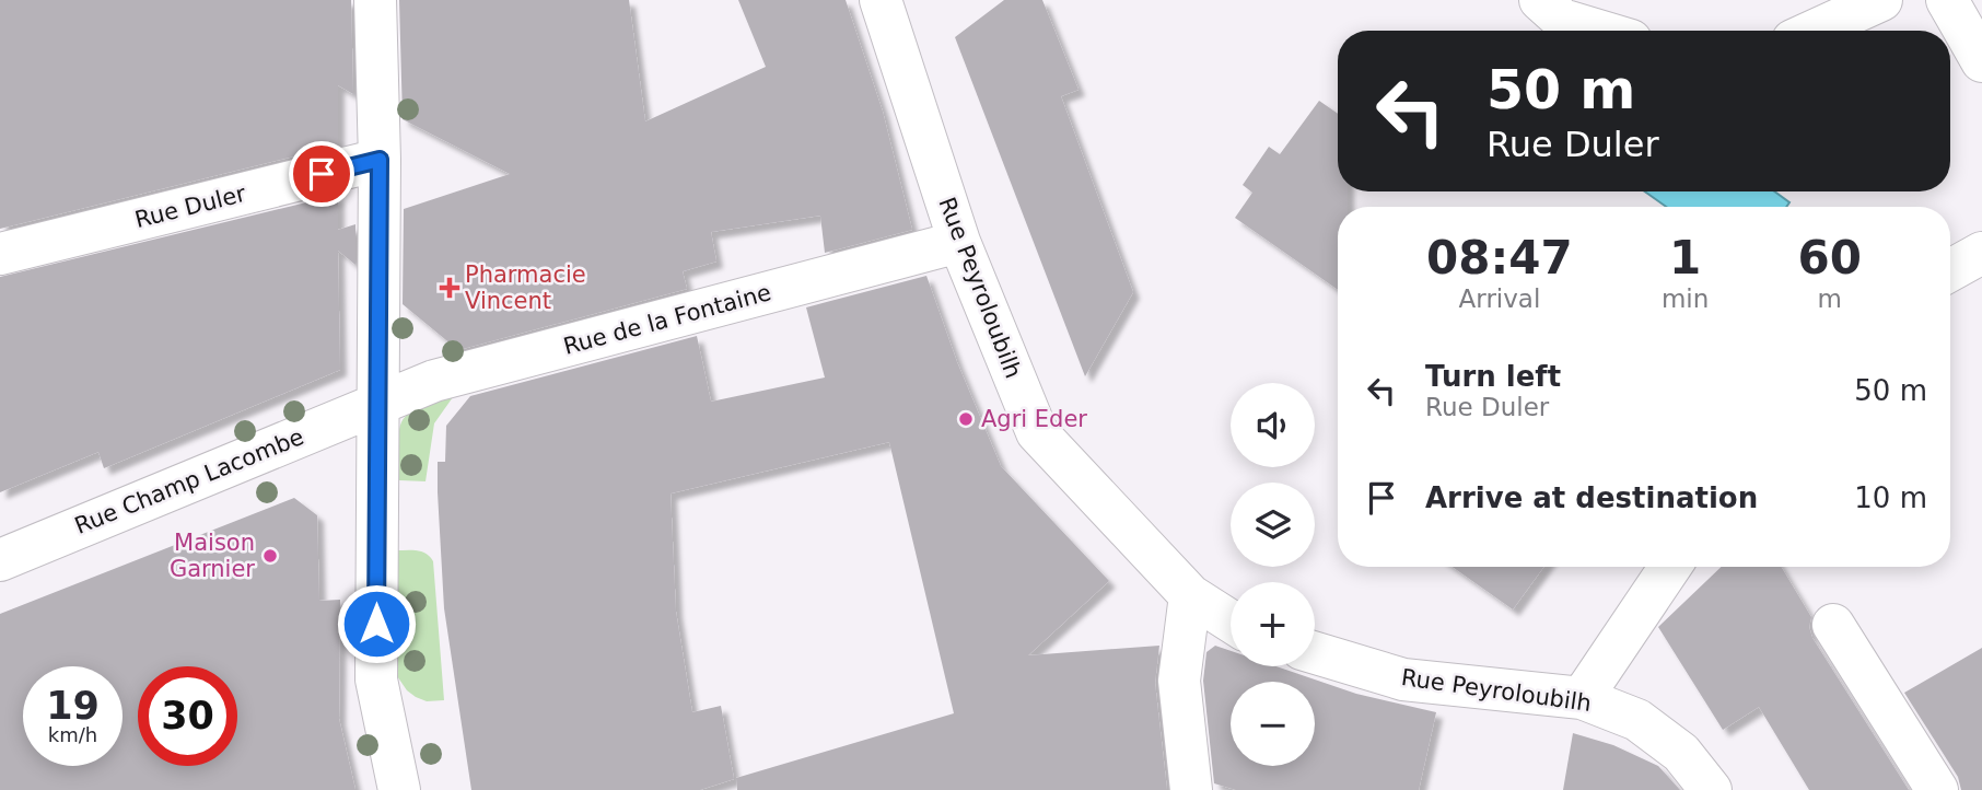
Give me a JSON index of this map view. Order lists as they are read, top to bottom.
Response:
{
  "streets": {
    "street": [
      "Rue Duler",
      "Rue Peyroloubilh",
      "Rue de la Fontaine",
      "Rue Champ Lacombe"
    ]
  },
  "crossings": [
    ["Rue Peyroloubilh", "Rue de la Fontaine"],
    ["Rue de la Fontaine", "Rue Champ Lacombe"]
  ],
  "places": {
    "health": ["Pharmacie Vincent"],
    "other": ["Agri Eder", "Maison Garnier"]
  },
  "page": {
    "turn": ["50 m", "Rue Duler"],
    "eta": [
      "08:47",
      "Arrival",
      "1",
      "min",
      "60",
      "m"
    ],
    "list": [
      {
        "name": "Turn left",
        "note": "Rue Duler",
        "value": "50 m"
      },
      {
        "name": "Arrive at destination",
        "value": "10 m"
      }
    ],
    "map_buttons": ["+", "−"],
    "speed": "19 km/h",
    "limit": "30"
  }
}
